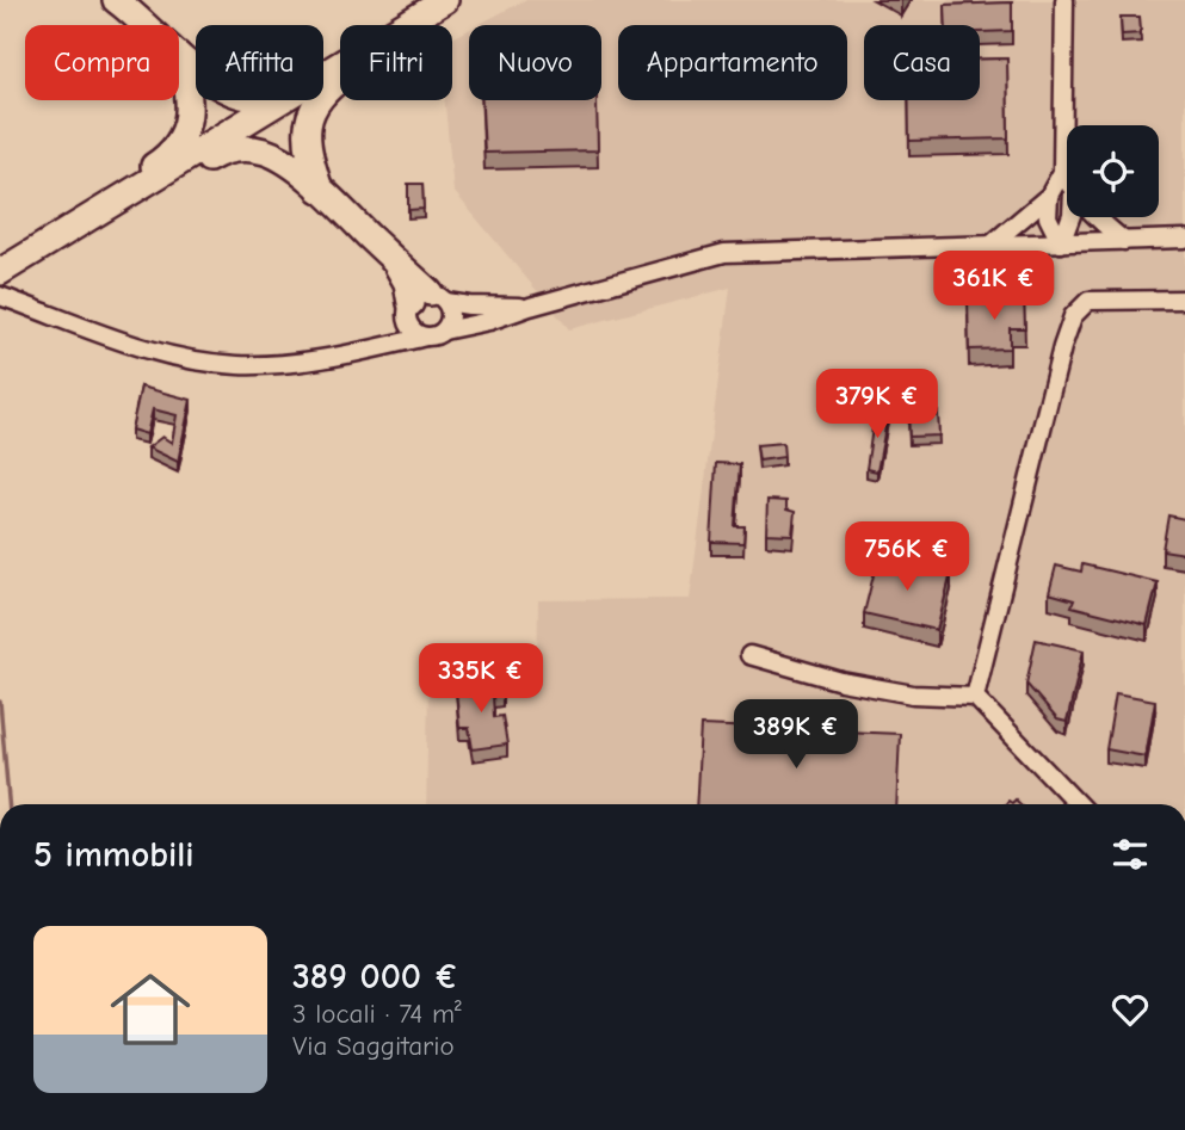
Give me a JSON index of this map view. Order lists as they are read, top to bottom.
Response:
{
  "page": {
    "chip": [
      "Compra",
      "Affitta",
      "Filtri",
      "Nuovo",
      "Appartamento",
      "Casa"
    ],
    "price": [
      "361K €",
      "379K €",
      "756K €",
      "335K €",
      "389K €"
    ],
    "heading": "5 immobili",
    "list": [
      {
        "name": "389 000 €",
        "note": "3 locali · 74 m² · Via Saggitario"
      }
    ]
  }
}
